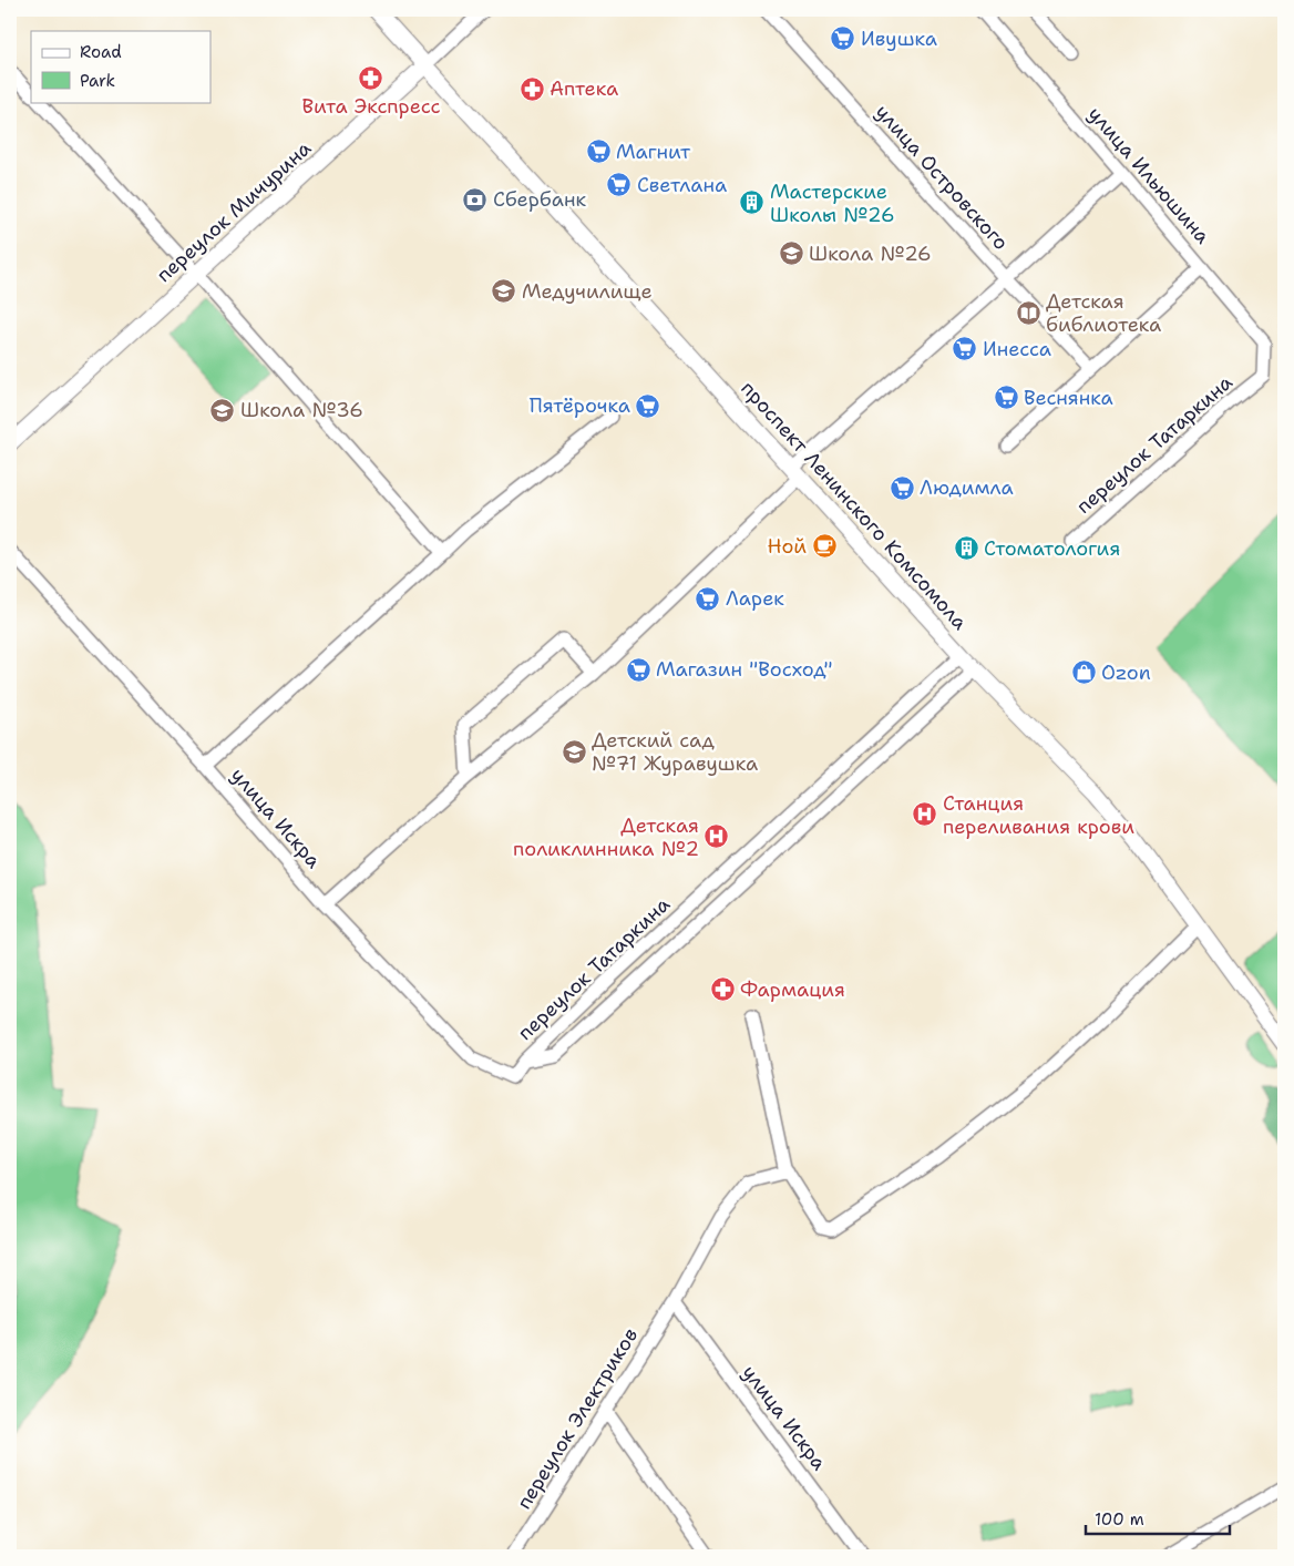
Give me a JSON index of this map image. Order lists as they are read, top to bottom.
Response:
{
  "streets": {
    "main road": ["переулок Мичурина", "проспект Ленинского Комсомола"],
    "street": [
      "улица Ильюшина",
      "улица Островского",
      "переулок Татаркина",
      "улица Искра",
      "переулок Электриков"
    ]
  },
  "crossings": [
    ["улица Ильюшина", "переулок Татаркина"],
    ["переулок Мичурина", "проспект Ленинского Комсомола"],
    ["переулок Татаркина", "проспект Ленинского Комсомола"],
    ["переулок Татаркина", "улица Искра"],
    ["улица Искра", "переулок Электриков"]
  ],
  "places": {
    "supermarket": [
      "Ивушка",
      "Магнит",
      "Светлана",
      "Инесса",
      "Веснянка",
      "Пятёрочка",
      "Людимла",
      "Ларек",
      "Магазин \"Восход\""
    ],
    "pharmacy": ["Вита Экспресс", "Аптека", "Фармация"],
    "bank": ["Сбербанк"],
    "building": ["Мастерские Школы №26", "Стоматология"],
    "school or university": [
      "Школа №26",
      "Медучилище",
      "Школа №36",
      "Детский сад №71 Журавушка"
    ],
    "library": ["Детская библиотека"],
    "cafe": ["Ной"],
    "shop": ["Ozon"],
    "hospital": ["Станция переливания крови", "Детская поликлинника №2"]
  },
  "legend": ["Road", "Park"],
  "scale_bar": "100 m"
}
